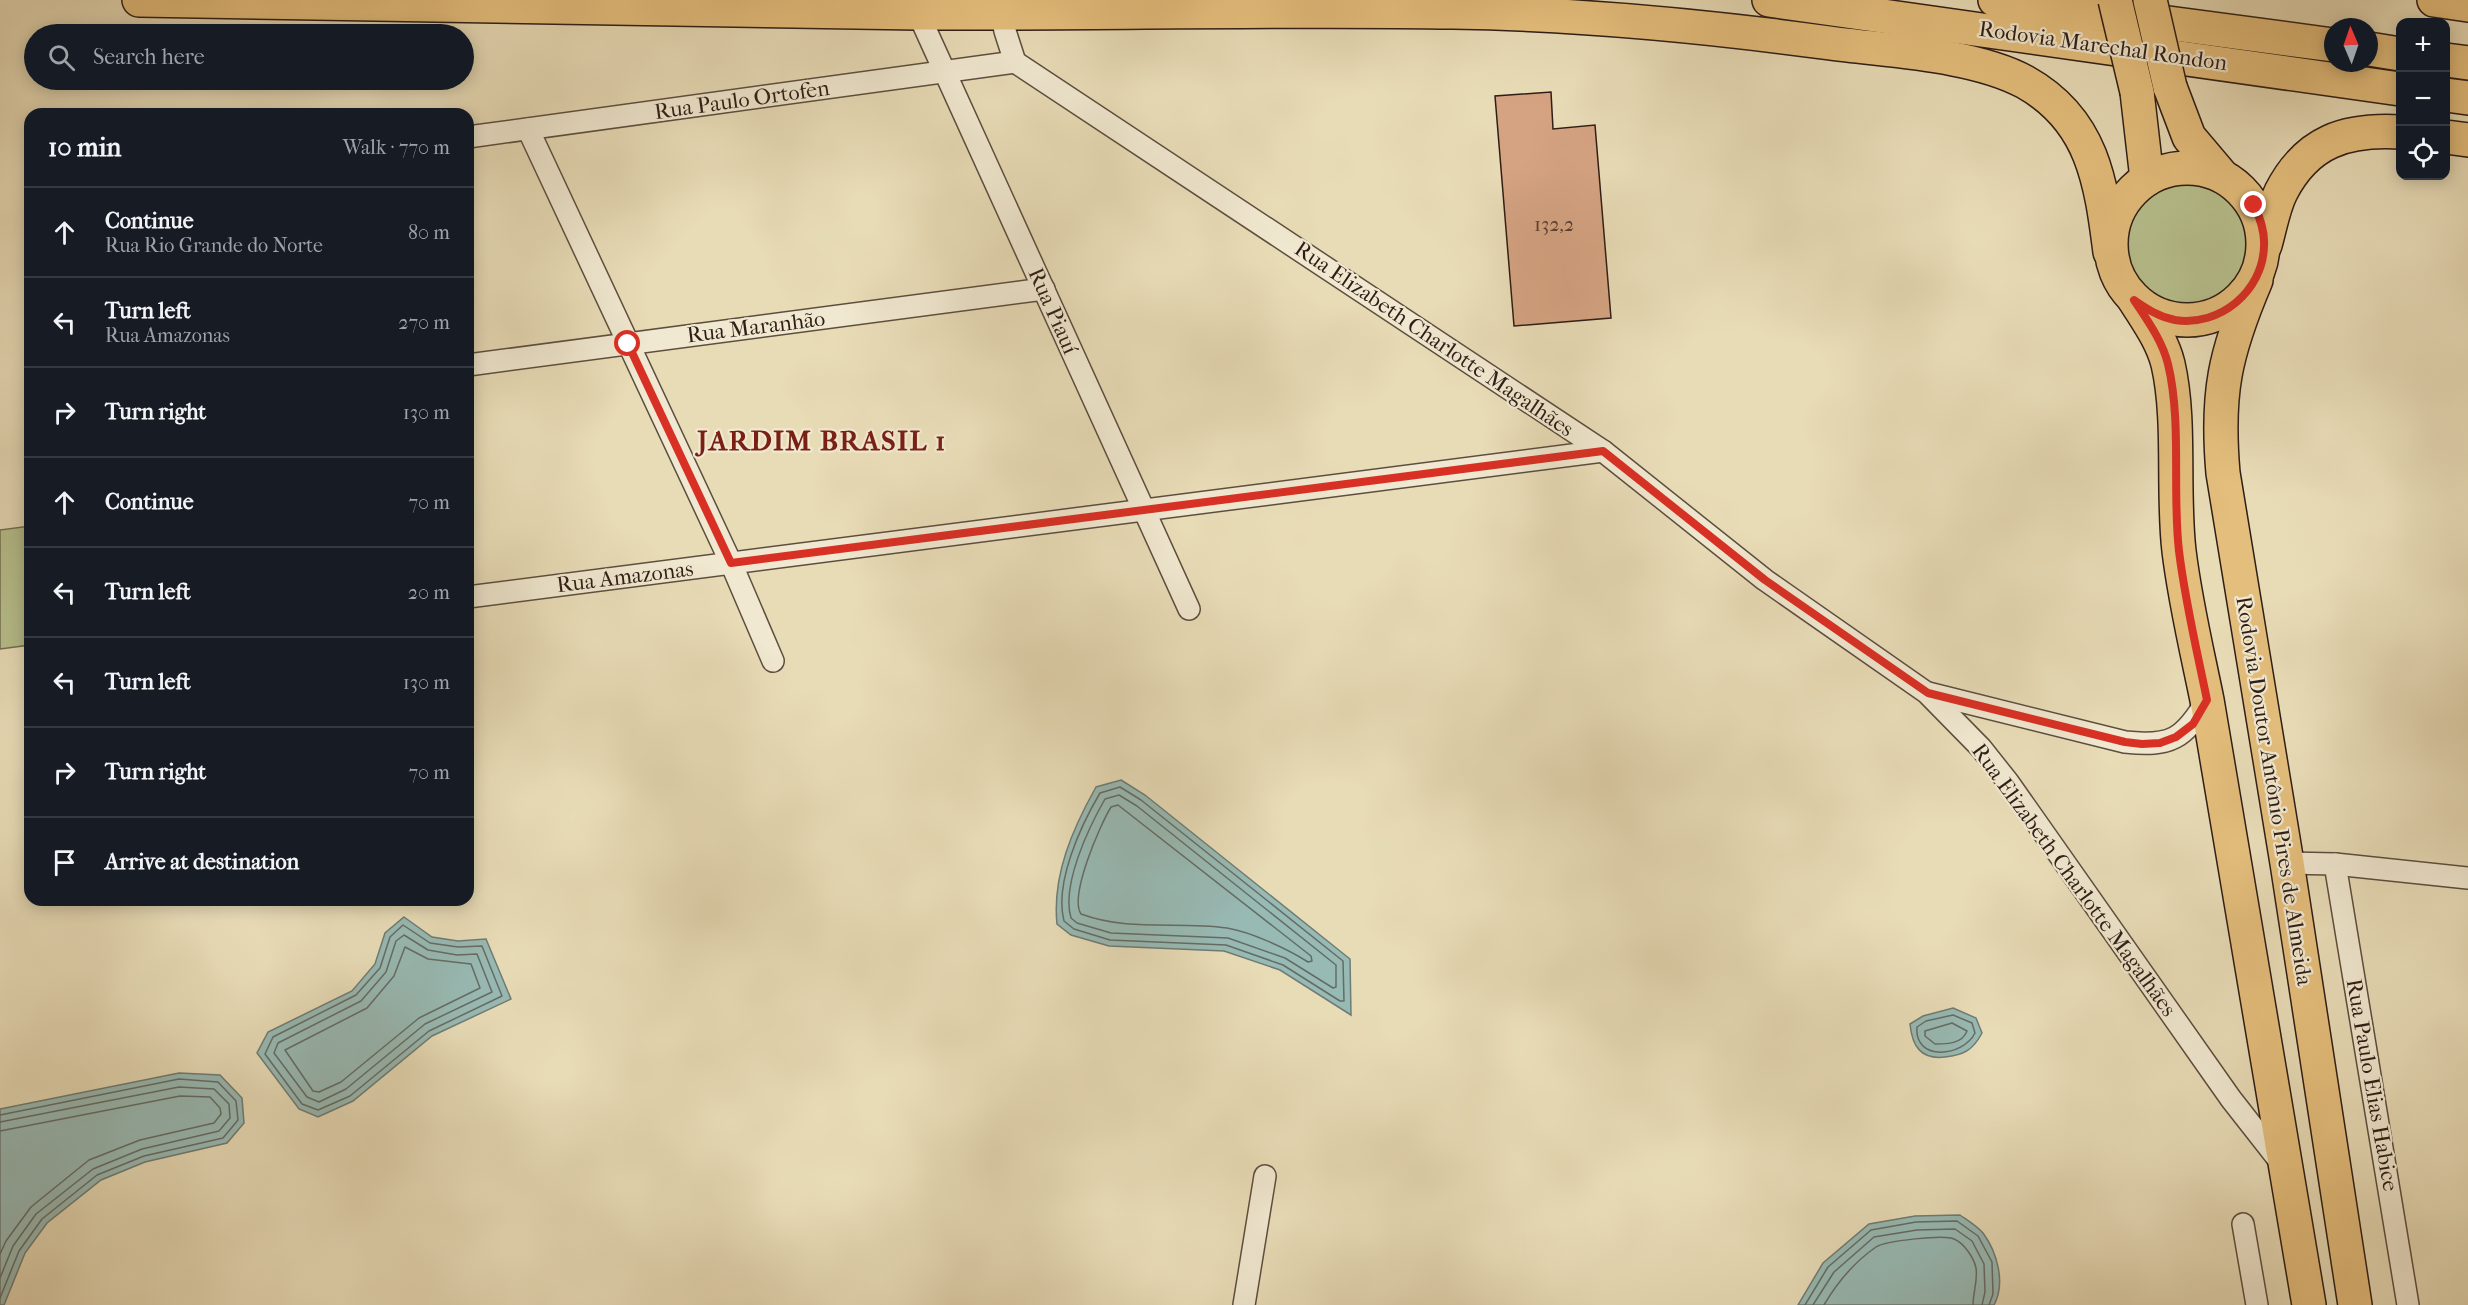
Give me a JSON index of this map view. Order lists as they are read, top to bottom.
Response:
{
  "streets": {
    "main road": ["Rodovia Marechal Rondon", "Rodovia Doutor Antônio Pires de Almeida"],
    "street": [
      "Rua Paulo Ortofen",
      "Rua Piauí",
      "Rua Maranhão",
      "Rua Elizabeth Charlotte Magalhães",
      "Rua Amazonas",
      "Rua Paulo Elias Habice"
    ]
  },
  "crossings": [
    ["Rua Paulo Ortofen", "Rua Piauí"],
    ["Rua Paulo Ortofen", "Rua Elizabeth Charlotte Magalhães"],
    ["Rua Piauí", "Rua Maranhão"],
    ["Rua Piauí", "Rua Amazonas"],
    ["Rua Elizabeth Charlotte Magalhães", "Rua Amazonas"]
  ],
  "districts": ["JARDIM BRASIL 1"],
  "house_numbers": ["132,2"],
  "north": "top",
  "page": {
    "map_buttons": ["+", "−"],
    "search": "Search here",
    "heading": ["10 min", "Walk · 770 m"],
    "list": [
      ["Continue", "Rua Rio Grande do Norte", "80 m"],
      ["Turn left", "Rua Amazonas", "270 m"],
      ["Turn right", "130 m"],
      ["Continue", "70 m"],
      ["Turn left", "20 m"],
      ["Turn left", "130 m"],
      ["Turn right", "70 m"],
      "Arrive at destination"
    ]
  }
}
